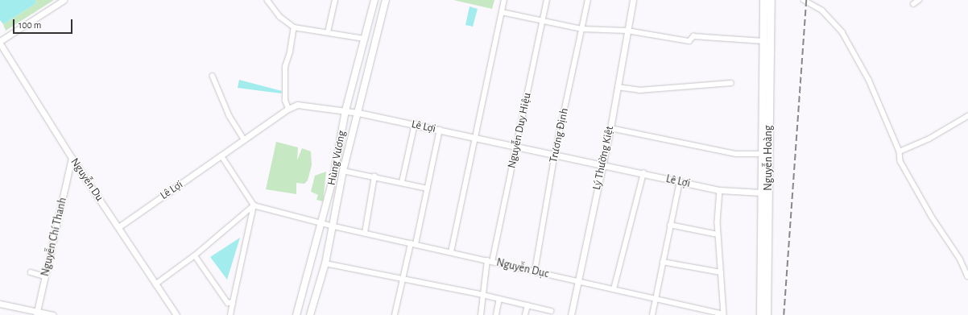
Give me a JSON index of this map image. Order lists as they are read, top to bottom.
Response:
{
  "streets": {
    "highway": ["Nguyễn Hoàng"],
    "main road": ["Hùng Vương"],
    "street": [
      "Lê Lợi",
      "Nguyễn Duy Hiệu",
      "Trương Định",
      "Lý Thường Kiệt",
      "Nguyễn Du",
      "Nguyễn Chí Thanh",
      "Nguyễn Dục"
    ]
  },
  "crossings": [
    ["Lê Lợi", "Nguyễn Duy Hiệu"],
    ["Lê Lợi", "Trương Định"],
    ["Lê Lợi", "Hùng Vương"],
    ["Lê Lợi", "Lý Thường Kiệt"],
    ["Lê Lợi", "Nguyễn Hoàng"],
    ["Lê Lợi", "Nguyễn Du"],
    ["Nguyễn Duy Hiệu", "Nguyễn Dục"],
    ["Trương Định", "Nguyễn Dục"],
    ["Hùng Vương", "Nguyễn Dục"],
    ["Lý Thường Kiệt", "Nguyễn Dục"],
    ["Nguyễn Du", "Nguyễn Chí Thanh"]
  ],
  "scale_bar": "100 m"
}
